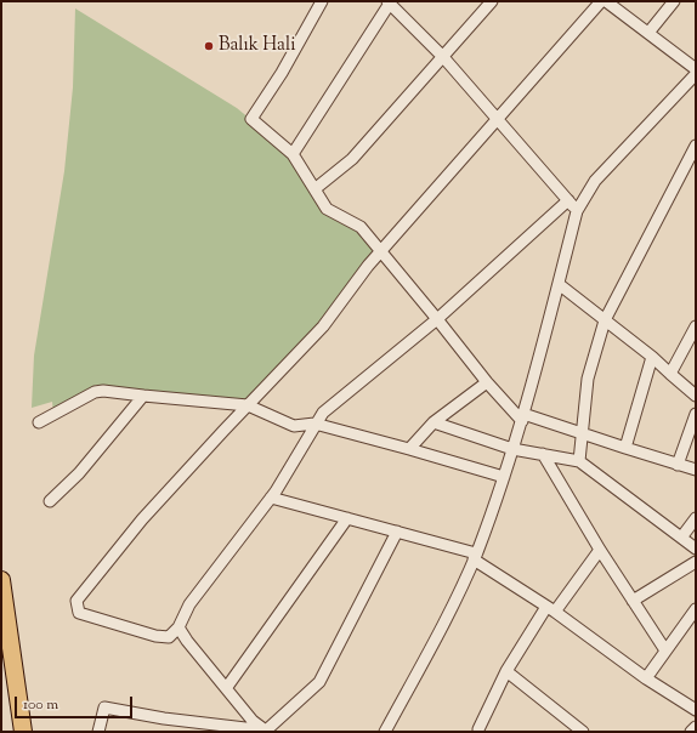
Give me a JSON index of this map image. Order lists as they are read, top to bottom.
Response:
{
  "places": ["Balık Hali"],
  "scale_bar": "100 m"
}
